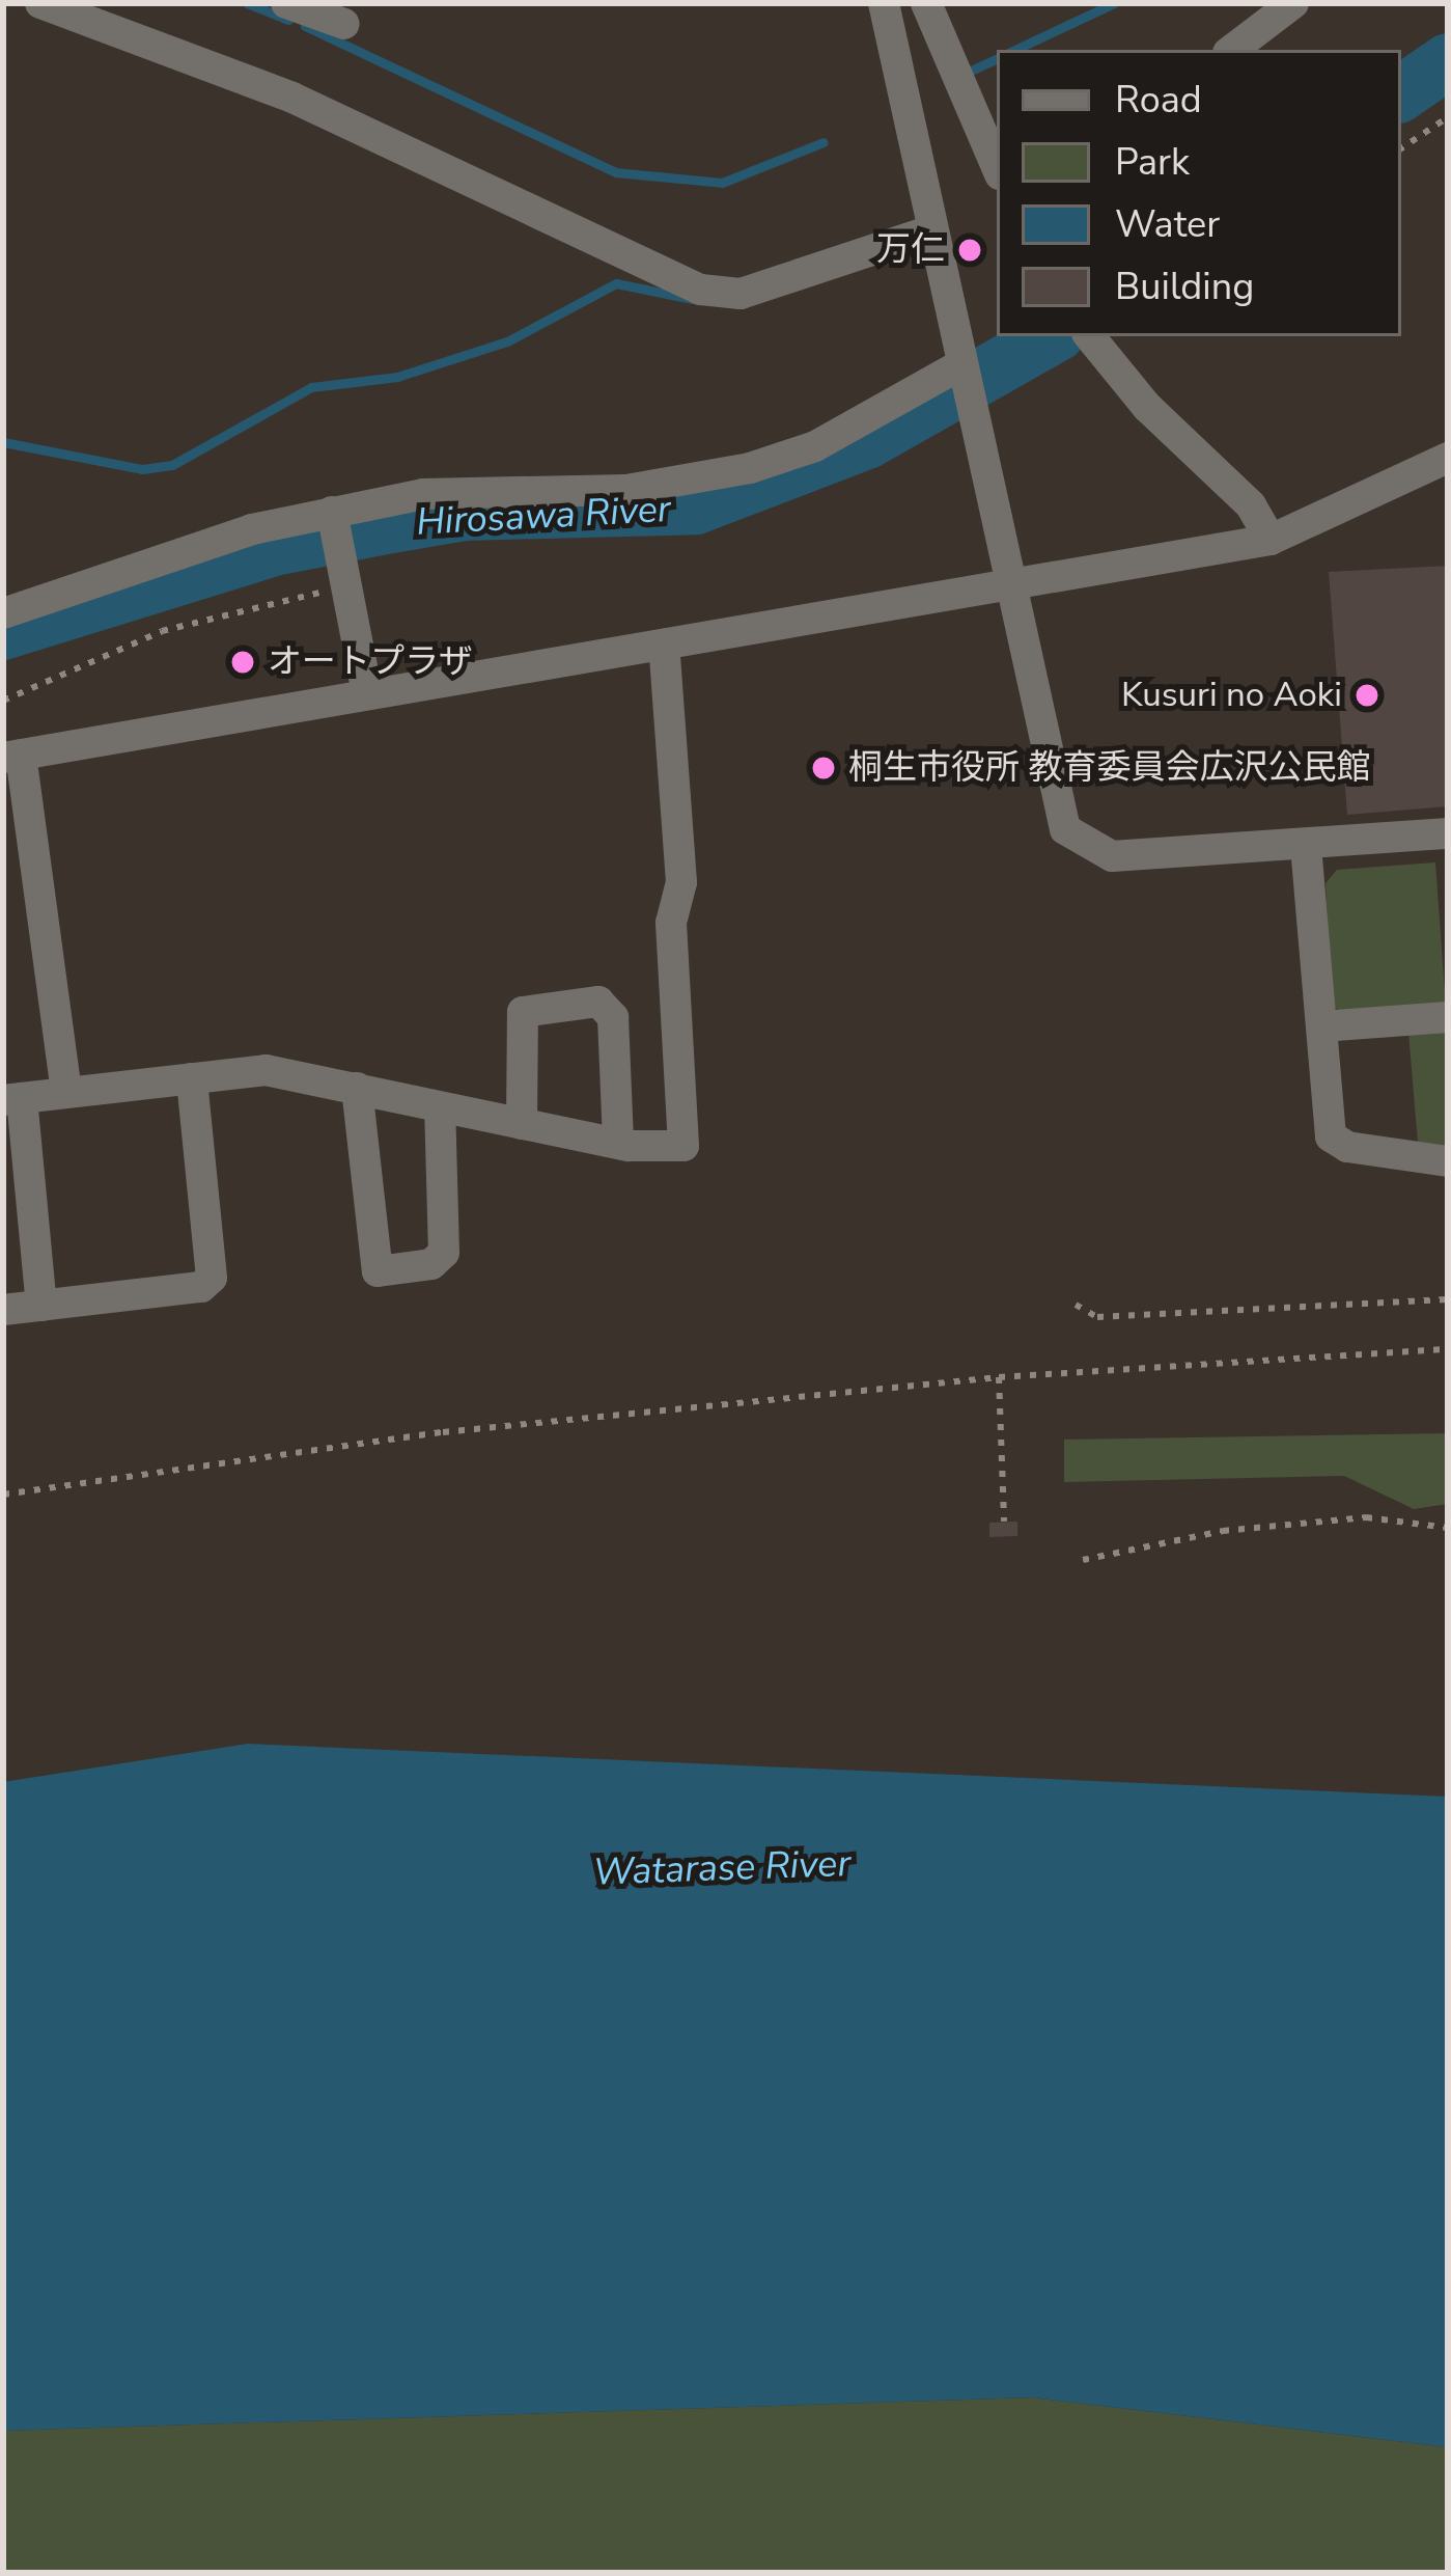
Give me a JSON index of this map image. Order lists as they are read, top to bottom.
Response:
{
  "water": ["Hirosawa River", "Watarase River"],
  "places": [
    "万仁",
    "オートプラザ",
    "Kusuri no Aoki",
    "桐生市役所 教育委員会広沢公民館"
  ],
  "legend": [
    "Road",
    "Park",
    "Water",
    "Building"
  ]
}
